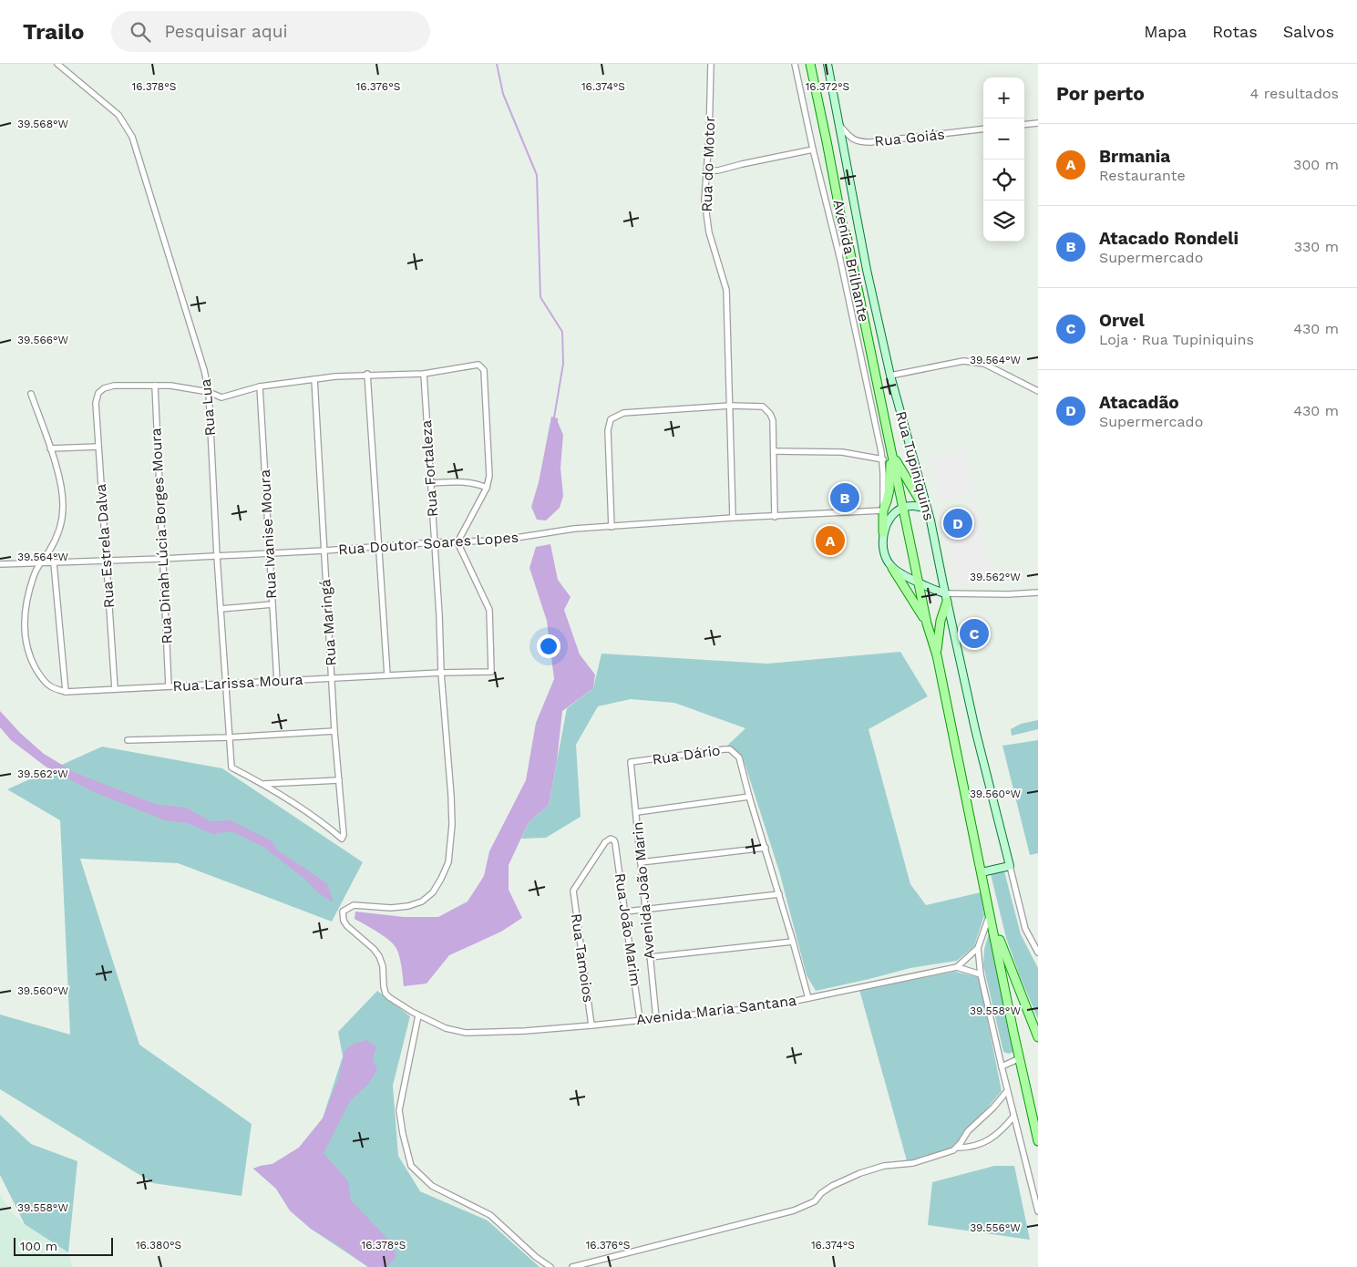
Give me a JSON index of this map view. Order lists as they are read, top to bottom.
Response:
{
  "streets": {
    "main road": ["Avenida Brilhante"],
    "street": [
      "Rua Goiás",
      "Rua do Motor",
      "Rua Lua",
      "Rua Tupiniquins",
      "Rua Fortaleza",
      "Rua Ivanise Moura",
      "Rua Dinah Lúcia Borges Moura",
      "Rua Doutor Soares Lopes",
      "Rua Estrela Dalva",
      "Rua Maringá",
      "Rua Larissa Moura",
      "Rua Dário",
      "Avenida João Marin",
      "Rua João Marim",
      "Rua Tamoios",
      "Avenida Maria Santana"
    ]
  },
  "crossings": [
    ["Rua Goiás", "Rua Tupiniquins"],
    ["Rua do Motor", "Rua Doutor Soares Lopes"],
    ["Rua Lua", "Rua Doutor Soares Lopes"],
    ["Rua Lua", "Rua Maringá"],
    ["Rua Lua", "Rua Larissa Moura"],
    ["Rua Fortaleza", "Rua Doutor Soares Lopes"],
    ["Rua Fortaleza", "Rua Larissa Moura"],
    ["Rua Fortaleza", "Avenida Maria Santana"],
    ["Rua Ivanise Moura", "Rua Doutor Soares Lopes"],
    ["Rua Ivanise Moura", "Rua Larissa Moura"],
    ["Rua Dinah Lúcia Borges Moura", "Rua Doutor Soares Lopes"],
    ["Rua Dinah Lúcia Borges Moura", "Rua Estrela Dalva"],
    ["Rua Dinah Lúcia Borges Moura", "Rua Larissa Moura"],
    ["Rua Doutor Soares Lopes", "Rua Estrela Dalva"],
    ["Rua Doutor Soares Lopes", "Rua Maringá"],
    ["Rua Doutor Soares Lopes", "Rua Larissa Moura"],
    ["Rua Estrela Dalva", "Rua Larissa Moura"],
    ["Rua Maringá", "Rua Larissa Moura"],
    ["Rua Dário", "Avenida João Marin"],
    ["Avenida João Marin", "Avenida Maria Santana"],
    ["Rua João Marim", "Rua Tamoios"],
    ["Rua João Marim", "Avenida Maria Santana"],
    ["Rua Tamoios", "Avenida Maria Santana"]
  ],
  "scale_bar": "100 m",
  "page": {
    "header": "Trailo",
    "search": "Pesquisar aqui",
    "nav": ["Mapa", "Rotas", "Salvos"],
    "heading": ["Por perto", "4 resultados"],
    "map_buttons": ["+", "−"],
    "list": [
      {
        "mark": "A",
        "name": "Brmania",
        "note": "Restaurante",
        "value": "300 m"
      },
      {
        "mark": "B",
        "name": "Atacado Rondeli",
        "note": "Supermercado",
        "value": "330 m"
      },
      {
        "mark": "C",
        "name": "Orvel",
        "note": "Loja · Rua Tupiniquins",
        "value": "430 m"
      },
      {
        "mark": "D",
        "name": "Atacadão",
        "note": "Supermercado",
        "value": "430 m"
      }
    ],
    "pins": [
      "B",
      "D",
      "A",
      "C"
    ],
    "scale": "100 m"
  },
  "coordinates": [
    "16.378°S",
    "16.376°S",
    "16.374°S",
    "16.372°S",
    "39.568°W",
    "39.566°W",
    "39.564°W",
    "39.562°W",
    "39.560°W",
    "39.558°W",
    "39.556°W",
    "16.380°S"
  ]
}
